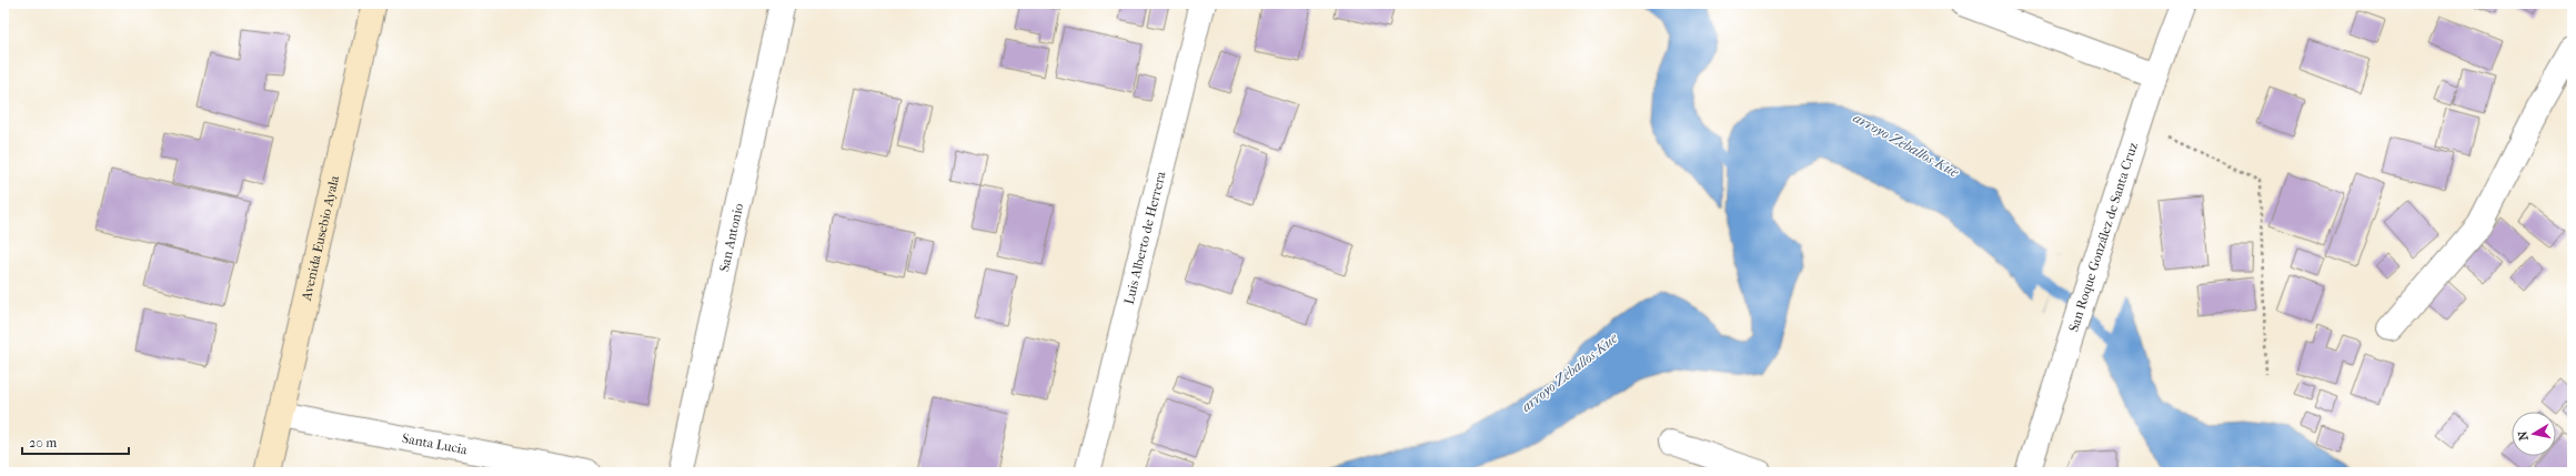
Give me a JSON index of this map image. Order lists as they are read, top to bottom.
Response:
{
  "streets": {
    "street": [
      "San Antonio",
      "San Roque González de Santa Cruz",
      "Avenida Eusebio Ayala",
      "Luis Alberto de Herrera",
      "Santa Lucia"
    ]
  },
  "crossings": [
    ["Avenida Eusebio Ayala", "Santa Lucia"]
  ],
  "water": ["arroyo Zeballos-Kue"],
  "scale_bar": "20 m",
  "north": "left"
}
